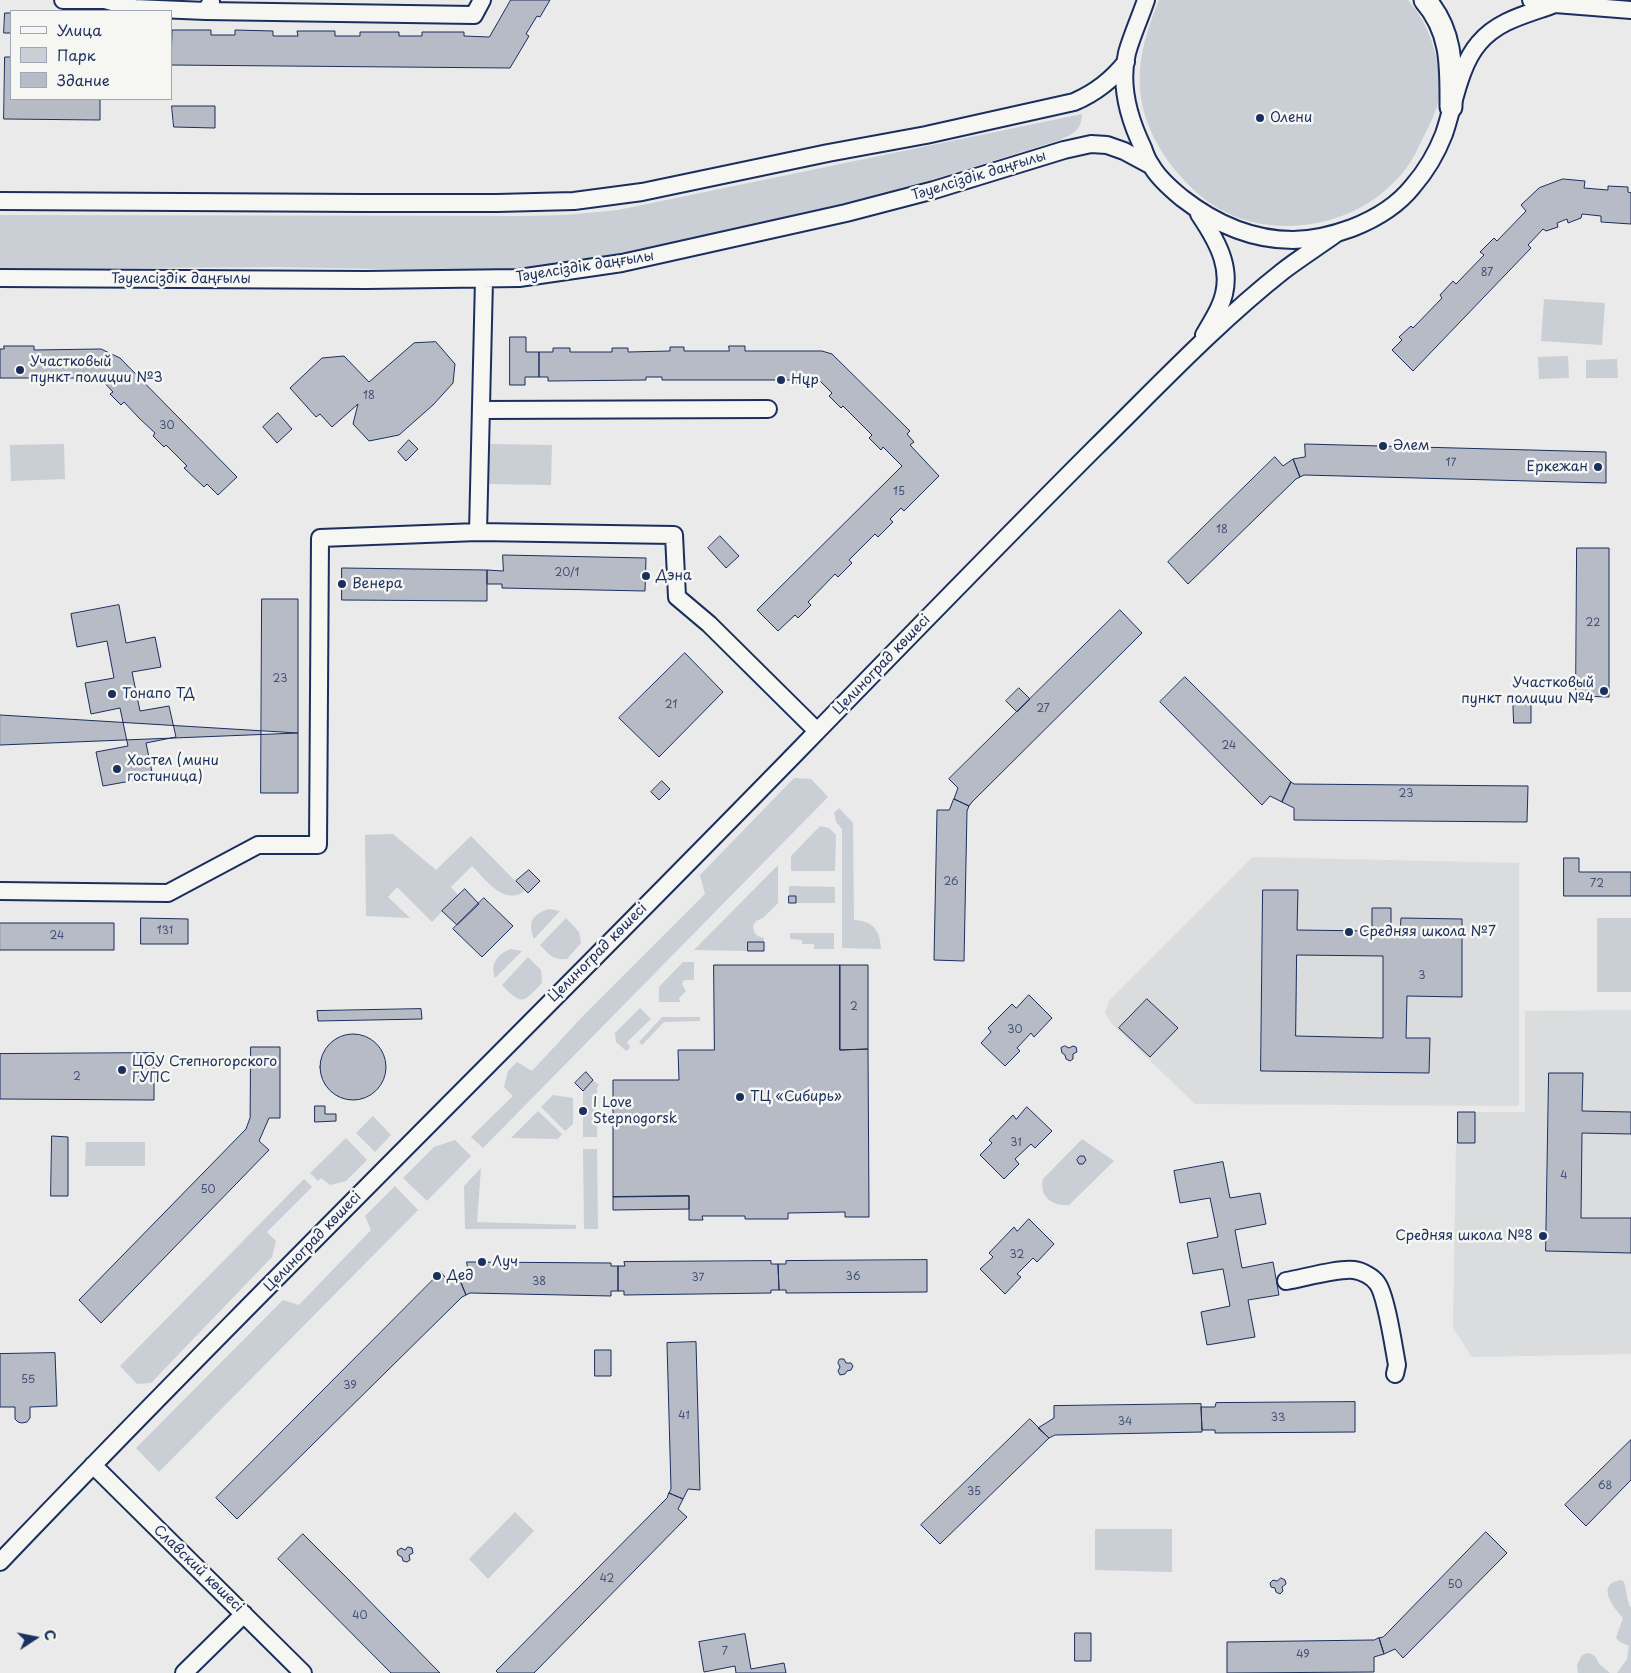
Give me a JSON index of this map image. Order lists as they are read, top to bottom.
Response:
{
  "streets": {
    "street": ["Тәуелсіздік даңғылы", "Целиноград көшесі", "Славский көшесі"]
  },
  "crossings": [
    ["Целиноград көшесі", "Славский көшесі"]
  ],
  "places": [
    "Олени",
    "Участковый пункт полиции №3",
    "Нұр",
    "Әлем",
    "Еркежан",
    "Дэна",
    "Венера",
    "Участковый пункт полиции №4",
    "Тонапо ТД",
    "Хостел (мини гостиница)",
    "Средняя школа №7",
    "ЦОУ Степногорского ГУПС",
    "ТЦ «Сибирь»",
    "I Love Stepnogorsk",
    "Средняя школа №8",
    "Луч",
    "Дед"
  ],
  "house_numbers": [
    "87",
    "18",
    "30",
    "17",
    "15",
    "18",
    "20/1",
    "22",
    "23",
    "21",
    "27",
    "24",
    "23",
    "26",
    "72",
    "131",
    "24",
    "3",
    "2",
    "30",
    "2",
    "31",
    "4",
    "50",
    "32",
    "36",
    "37",
    "38",
    "55",
    "39",
    "41",
    "33",
    "34",
    "68",
    "35",
    "42",
    "50",
    "40",
    "7",
    "49"
  ],
  "legend": ["Улица", "Парк", "Здание"],
  "north": "right"
}
